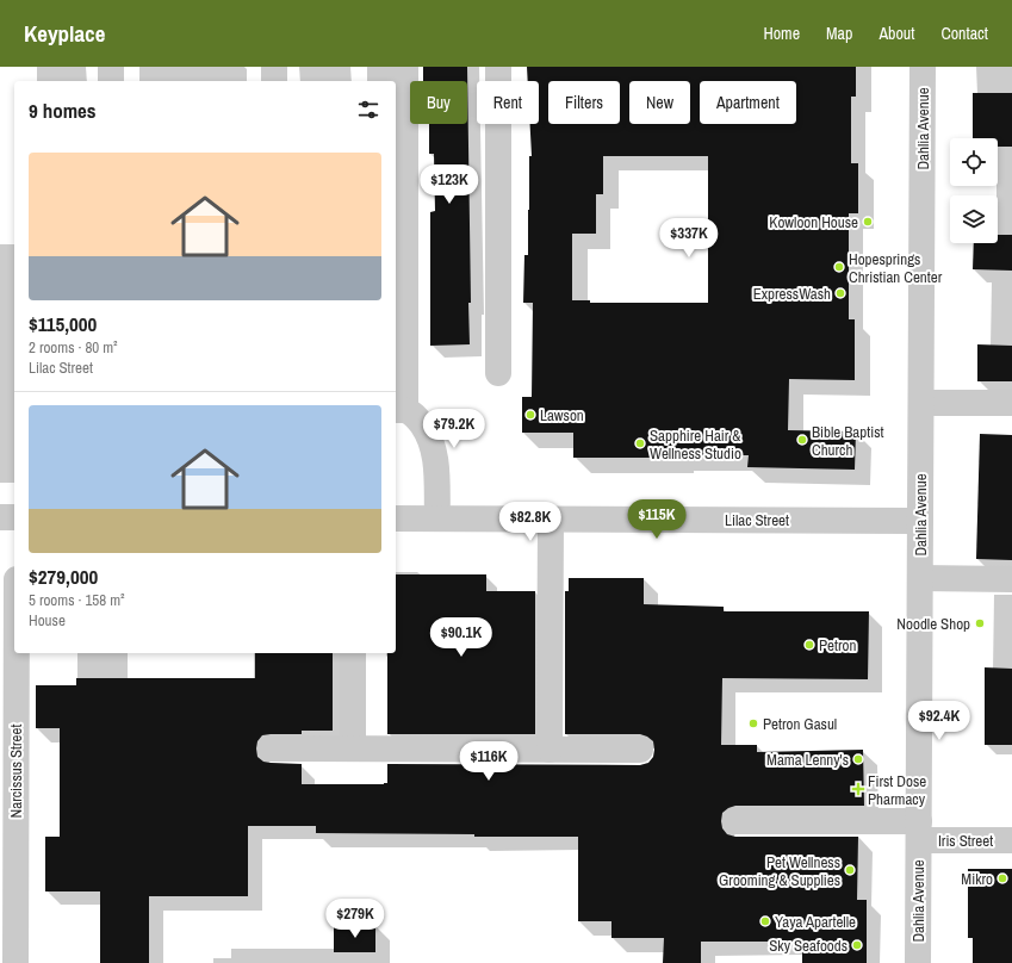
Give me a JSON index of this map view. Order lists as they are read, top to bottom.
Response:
{
  "streets": {
    "street": [
      "Dahlia Avenue",
      "Lilac Street",
      "Narcissus Street",
      "Iris Street"
    ]
  },
  "crossings": [
    ["Dahlia Avenue", "Lilac Street"],
    ["Dahlia Avenue", "Iris Street"]
  ],
  "places": {
    "other": [
      "Kowloon House",
      "Hopesprings Christian Center",
      "ExpressWash",
      "Lawson",
      "Bible Baptist Church",
      "Sapphire Hair & Wellness Studio",
      "Noodle Shop",
      "Petron",
      "Petron Gasul",
      "Mama Lenny's",
      "Pet Wellness Grooming & Supplies",
      "Mikro",
      "Yaya Apartelle",
      "Sky Seafoods"
    ],
    "health": ["First Dose Pharmacy"]
  },
  "page": {
    "header": "Keyplace",
    "nav": [
      "Home",
      "Map",
      "About",
      "Contact"
    ],
    "chip": [
      "Buy",
      "Rent",
      "Filters",
      "New",
      "Apartment"
    ],
    "heading": "9 homes",
    "list": [
      {
        "name": "$115,000",
        "note": "2 rooms · 80 m² · Lilac Street"
      },
      {
        "name": "$279,000",
        "note": "5 rooms · 158 m² · House"
      }
    ],
    "price": [
      "$123K",
      "$337K",
      "$79.2K",
      "$115K",
      "$82.8K",
      "$90.1K",
      "$92.4K",
      "$116K",
      "$279K"
    ]
  }
}
